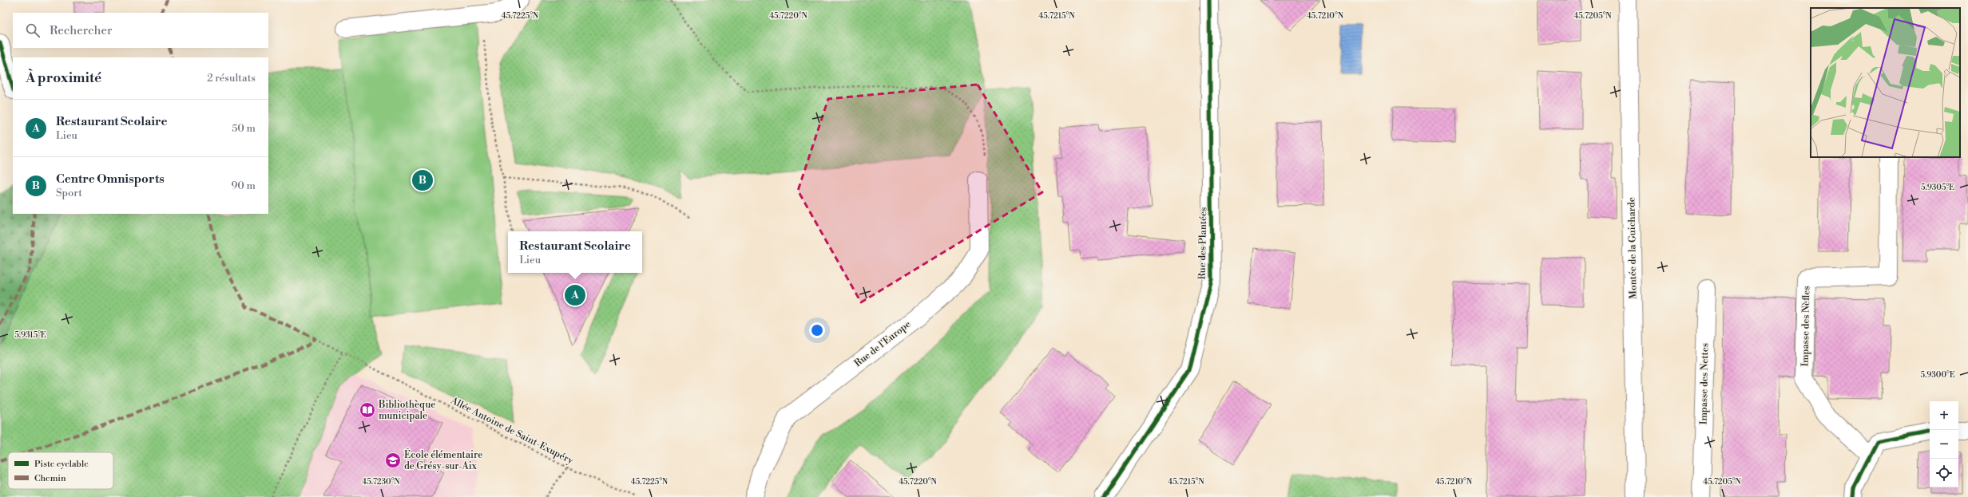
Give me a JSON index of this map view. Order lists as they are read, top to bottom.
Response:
{
  "streets": {
    "street": [
      "Rue des Plantées",
      "Montée de la Guicharde",
      "Impasse des Nèfles",
      "Rue de l'Europe",
      "Impasse des Nettes"
    ],
    "path": ["Allée Antoine de Saint-Exupéry"]
  },
  "places": {
    "library": ["Bibliothèque municipale"],
    "school or university": ["École élémentaire de Grésy-sur-Aix"]
  },
  "legend": ["Piste cyclable", "Chemin"],
  "page": {
    "search": "Rechercher",
    "heading": ["À proximité", "2 résultats"],
    "list": [
      {
        "mark": "A",
        "name": "Restaurant Scolaire",
        "note": "Lieu",
        "value": "50 m"
      },
      {
        "mark": "B",
        "name": "Centre Omnisports",
        "note": "Sport",
        "value": "90 m"
      }
    ],
    "pins": ["B", "A"],
    "popup": ["Restaurant Scolaire", "Lieu"],
    "map_buttons": ["+", "−"]
  },
  "coordinates": [
    "45.7205°N",
    "45.7225°N",
    "45.7220°N",
    "45.7215°N",
    "45.7210°N",
    "5.9305°E",
    "5.9315°E",
    "5.9300°E",
    "45.7230°N"
  ]
}
